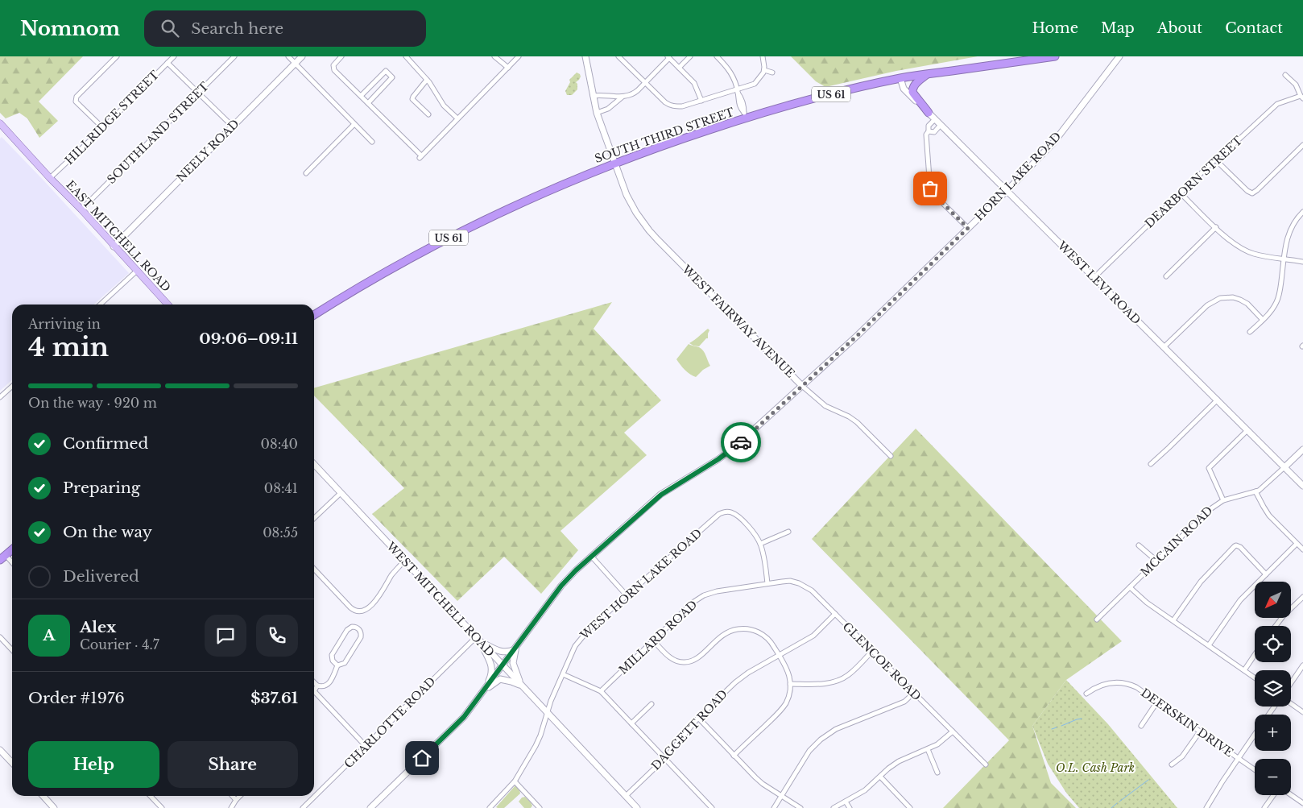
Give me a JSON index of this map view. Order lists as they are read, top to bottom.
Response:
{
  "streets": {
    "highway": ["US 61", "SOUTH THIRD STREET"],
    "main road": [
      "NEELY ROAD",
      "HORN LAKE ROAD",
      "EAST MITCHELL ROAD",
      "WEST LEVI ROAD",
      "WEST FAIRWAY AVENUE",
      "MCCAIN ROAD",
      "WEST MITCHELL ROAD"
    ],
    "street": [
      "HILLRIDGE STREET",
      "SOUTHLAND STREET",
      "DEARBORN STREET",
      "WEST HORN LAKE ROAD",
      "MILLARD ROAD",
      "GLENCOE ROAD",
      "CHARLOTTE ROAD",
      "DEERSKIN DRIVE",
      "DAGGETT ROAD"
    ]
  },
  "crossings": [
    ["HILLRIDGE STREET", "EAST MITCHELL ROAD"],
    ["SOUTHLAND STREET", "EAST MITCHELL ROAD"],
    ["SOUTH THIRD STREET", "WEST LEVI ROAD"],
    ["SOUTH THIRD STREET", "WEST FAIRWAY AVENUE"],
    ["NEELY ROAD", "EAST MITCHELL ROAD"],
    ["HORN LAKE ROAD", "WEST LEVI ROAD"],
    ["HORN LAKE ROAD", "WEST FAIRWAY AVENUE"],
    ["HORN LAKE ROAD", "WEST MITCHELL ROAD"],
    ["DEARBORN STREET", "WEST LEVI ROAD"],
    ["WEST LEVI ROAD", "MCCAIN ROAD"],
    ["WEST HORN LAKE ROAD", "WEST MITCHELL ROAD"],
    ["WEST MITCHELL ROAD", "CHARLOTTE ROAD"],
    ["WEST MITCHELL ROAD", "DAGGETT ROAD"],
    ["MILLARD ROAD", "GLENCOE ROAD"],
    ["GLENCOE ROAD", "DAGGETT ROAD"]
  ],
  "parks": ["O.L. Cash Park"],
  "north": "bottom left",
  "page": {
    "header": "Nomnom",
    "search": "Search here",
    "nav": [
      "Home",
      "Map",
      "About",
      "Contact"
    ],
    "heading": ["4 min", "Arriving in", "09:06–09:11"],
    "panel": [
      "Alex",
      "Courier · 4.7",
      "Order #1976",
      "$37.61"
    ],
    "bar": "On the way · 920 m",
    "list": [
      ["Confirmed", "08:40"],
      ["Preparing", "08:41"],
      ["On the way", "08:55"],
      "Delivered"
    ],
    "map_buttons": ["+", "−"],
    "round": "A",
    "buttons": ["Help", "Share"]
  }
}
